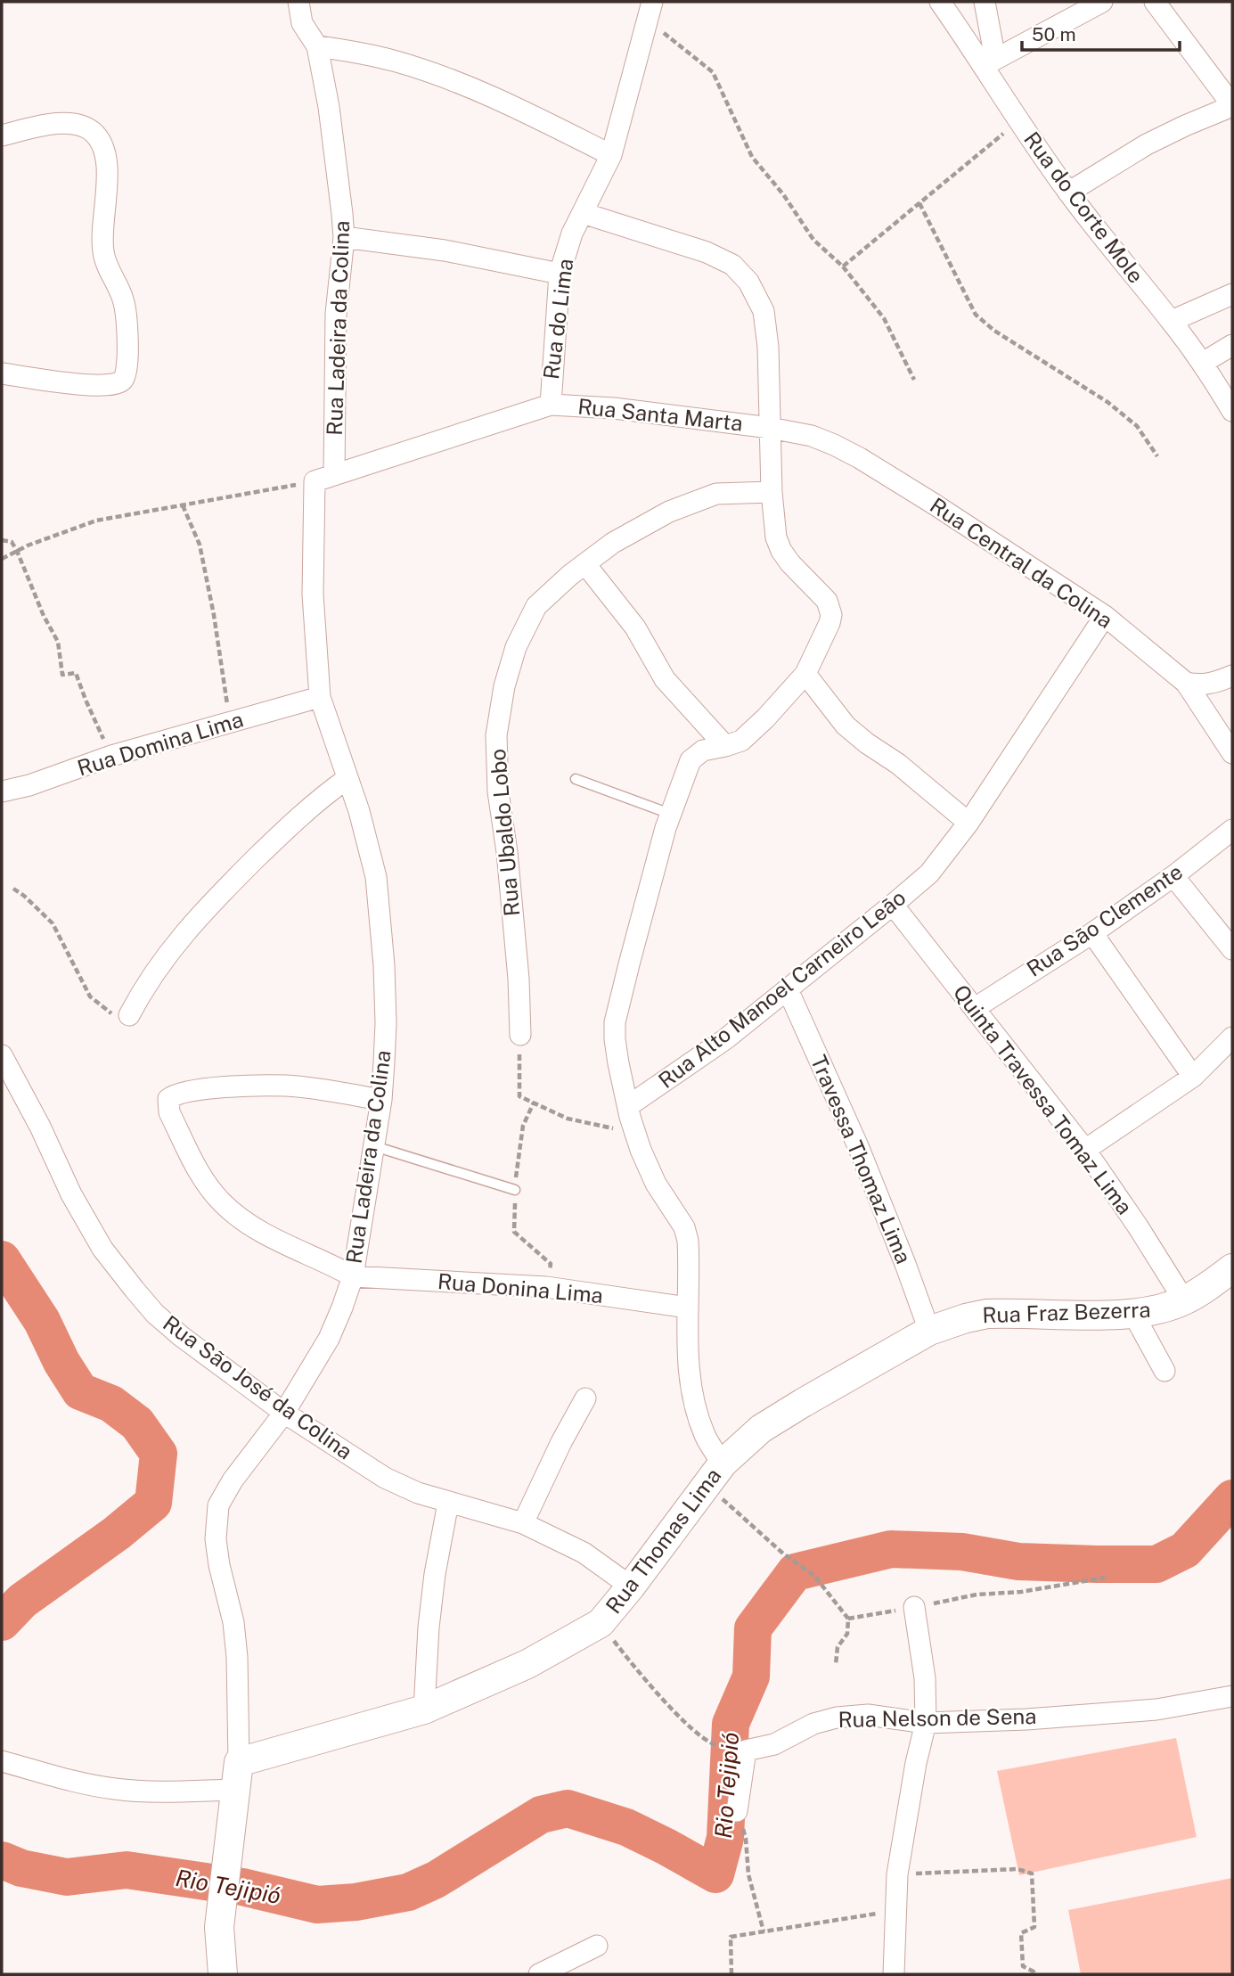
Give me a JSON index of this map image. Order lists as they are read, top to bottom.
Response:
{
  "streets": {
    "street": [
      "Rua do Corte Mole",
      "Rua do Lima",
      "Rua Ladeira da Colina",
      "Rua Santa Marta",
      "Rua Central da Colina",
      "Rua Domina Lima",
      "Rua Ubaldo Lobo",
      "Rua São Clemente",
      "Rua Alto Manoel Carneiro Leão",
      "Quinta Travessa Tomaz Lima",
      "Travessa Thomaz Lima",
      "Rua Donina Lima",
      "Rua Fraz Bezerra",
      "Rua São José da Colina",
      "Rua Thomas Lima",
      "Rua Nelson de Sena"
    ]
  },
  "crossings": [
    ["Rua do Lima", "Rua Ladeira da Colina"],
    ["Rua do Lima", "Rua Santa Marta"],
    ["Rua Ladeira da Colina", "Rua Domina Lima"],
    ["Rua Ladeira da Colina", "Rua Donina Lima"],
    ["Rua Ladeira da Colina", "Rua São José da Colina"],
    ["Rua Ladeira da Colina", "Rua Thomas Lima"],
    ["Rua Santa Marta", "Rua Central da Colina"],
    ["Rua Central da Colina", "Rua Alto Manoel Carneiro Leão"],
    ["Rua São Clemente", "Quinta Travessa Tomaz Lima"],
    ["Rua Alto Manoel Carneiro Leão", "Quinta Travessa Tomaz Lima"],
    ["Rua Alto Manoel Carneiro Leão", "Travessa Thomaz Lima"],
    ["Quinta Travessa Tomaz Lima", "Rua Fraz Bezerra"],
    ["Travessa Thomaz Lima", "Rua Fraz Bezerra"],
    ["Travessa Thomaz Lima", "Rua Thomas Lima"],
    ["Rua Fraz Bezerra", "Rua Thomas Lima"],
    ["Rua São José da Colina", "Rua Thomas Lima"]
  ],
  "water": ["Rio Tejipió"],
  "scale_bar": "50 m"
}
